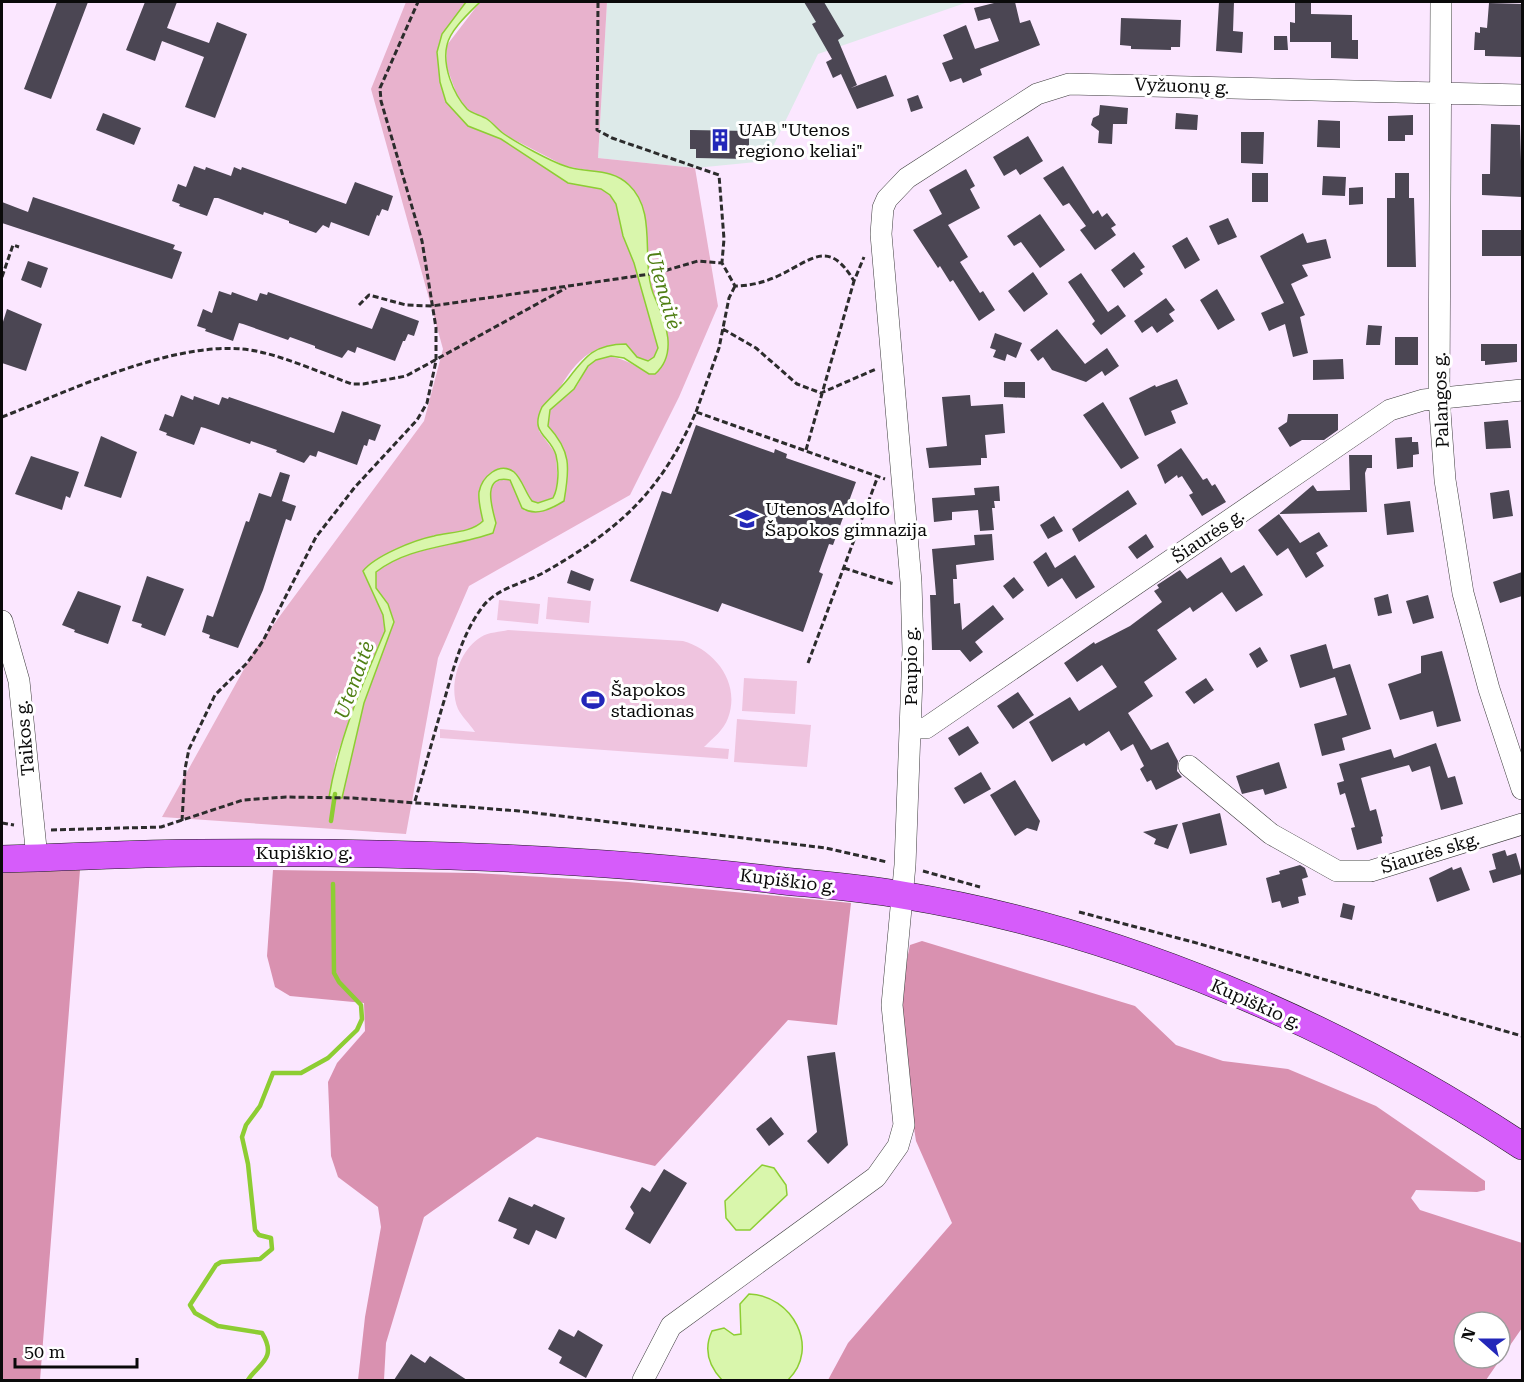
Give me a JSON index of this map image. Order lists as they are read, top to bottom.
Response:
{
  "streets": {
    "main road": ["Kupiškio g."],
    "street": [
      "Vyžuonų g.",
      "Palangos g.",
      "Šiaurės g.",
      "Paupio g.",
      "Taikos g.",
      "Šiaurės skg."
    ]
  },
  "crossings": [
    ["Vyžuonų g.", "Palangos g."],
    ["Vyžuonų g.", "Paupio g."],
    ["Palangos g.", "Šiaurės g."],
    ["Šiaurės g.", "Paupio g."],
    ["Paupio g.", "Kupiškio g."],
    ["Taikos g.", "Kupiškio g."]
  ],
  "water": ["Utenaitė"],
  "places": {
    "building": ["UAB \"Utenos regiono keliai\""],
    "school or university": ["Utenos Adolfo Šapokos gimnazija"],
    "sports": ["Šapokos stadionas"]
  },
  "scale_bar": "50 m",
  "north": "left"
}
